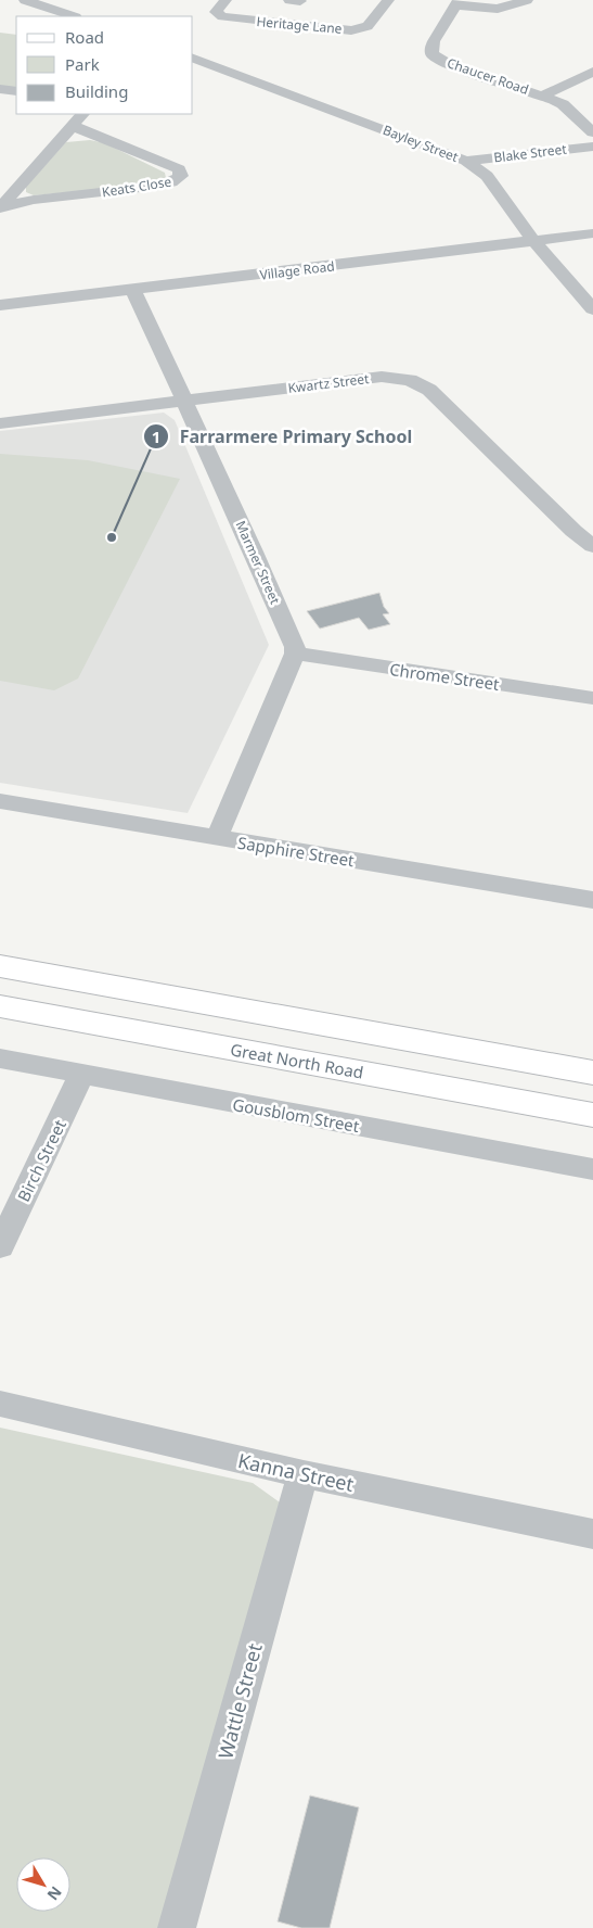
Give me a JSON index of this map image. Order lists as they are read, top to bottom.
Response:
{
  "streets": {
    "main road": ["Great North Road"],
    "street": [
      "Heritage Lane",
      "Chaucer Road",
      "Bayley Street",
      "Blake Street",
      "Keats Close",
      "Village Road",
      "Kwartz Street",
      "Marmer Street",
      "Chrome Street",
      "Sapphire Street",
      "Gousblom Street",
      "Birch Street",
      "Kanna Street",
      "Wattle Street"
    ]
  },
  "crossings": [
    ["Bayley Street", "Blake Street"],
    ["Bayley Street", "Village Road"],
    ["Village Road", "Marmer Street"],
    ["Kwartz Street", "Marmer Street"],
    ["Marmer Street", "Chrome Street"],
    ["Gousblom Street", "Birch Street"],
    ["Kanna Street", "Wattle Street"]
  ],
  "places": ["Farrarmere Primary School"],
  "legend": ["Road", "Park", "Building"],
  "north": "bottom right"
}
